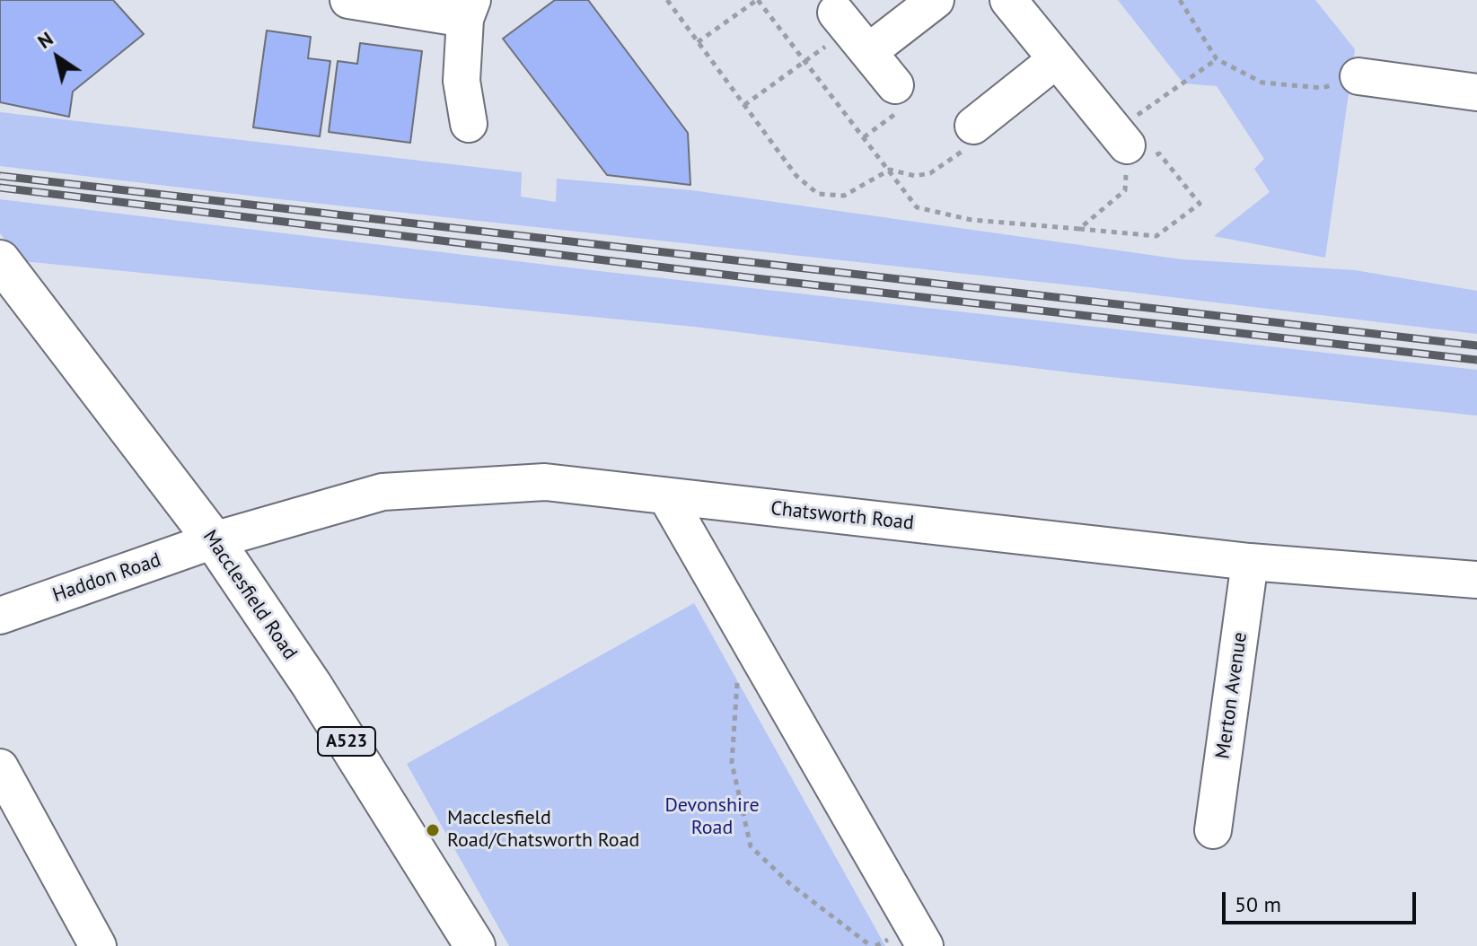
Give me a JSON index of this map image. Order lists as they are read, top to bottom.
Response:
{
  "streets": {
    "highway": ["Macclesfield Road", "A523"],
    "street": ["Chatsworth Road", "Haddon Road", "Merton Avenue"]
  },
  "crossings": [
    ["Chatsworth Road", "Haddon Road"],
    ["Chatsworth Road", "Macclesfield Road"],
    ["Chatsworth Road", "Merton Avenue"],
    ["Haddon Road", "Macclesfield Road"]
  ],
  "parks": ["Devonshire Road"],
  "places": ["Macclesfield Road/Chatsworth Road"],
  "scale_bar": "50 m",
  "north": "top left"
}
